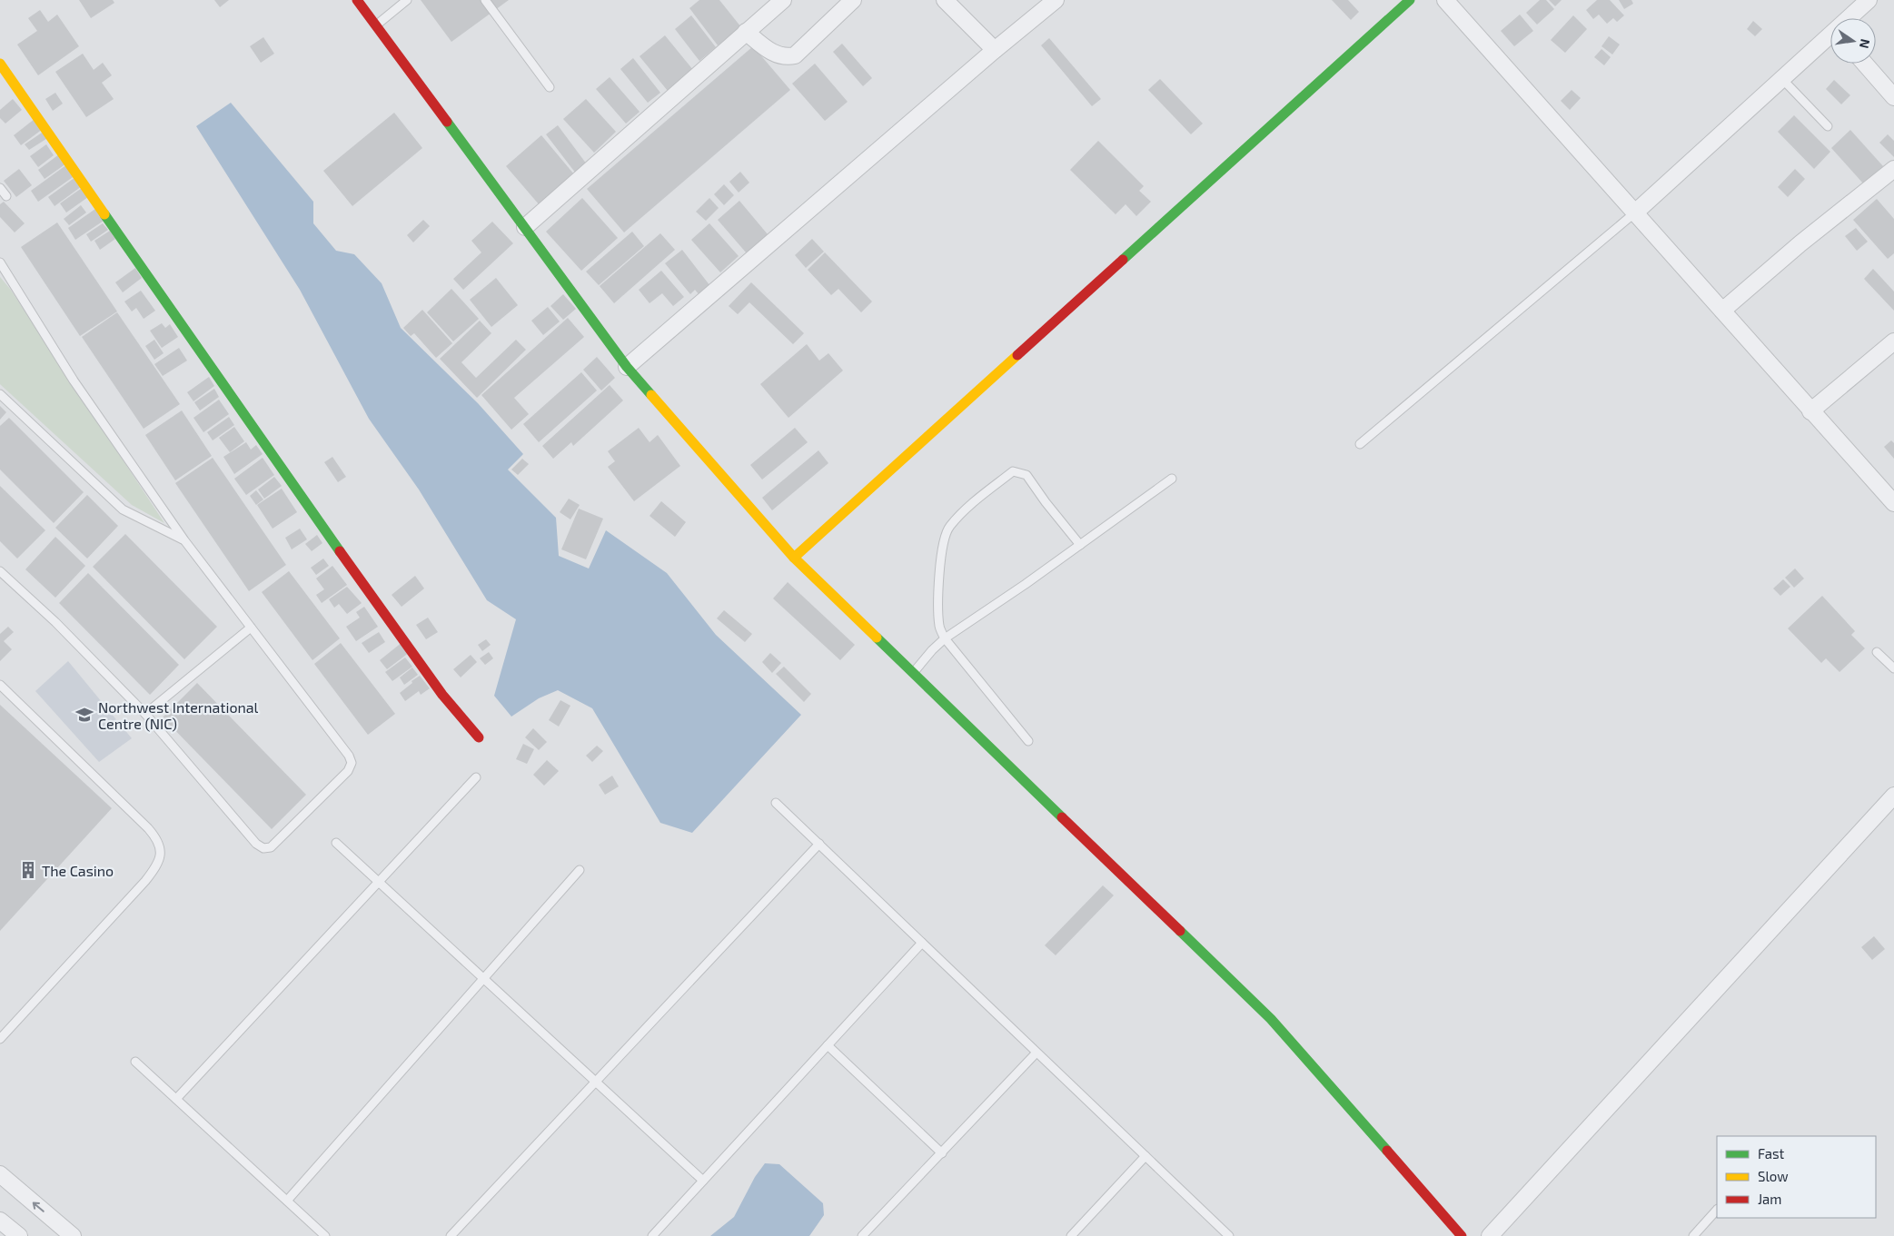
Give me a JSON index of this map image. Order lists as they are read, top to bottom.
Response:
{
  "places": {
    "school or university": ["Northwest International Centre (NIC)"],
    "building": ["The Casino"]
  },
  "legend": ["Fast", "Slow", "Jam"],
  "north": "right"
}
